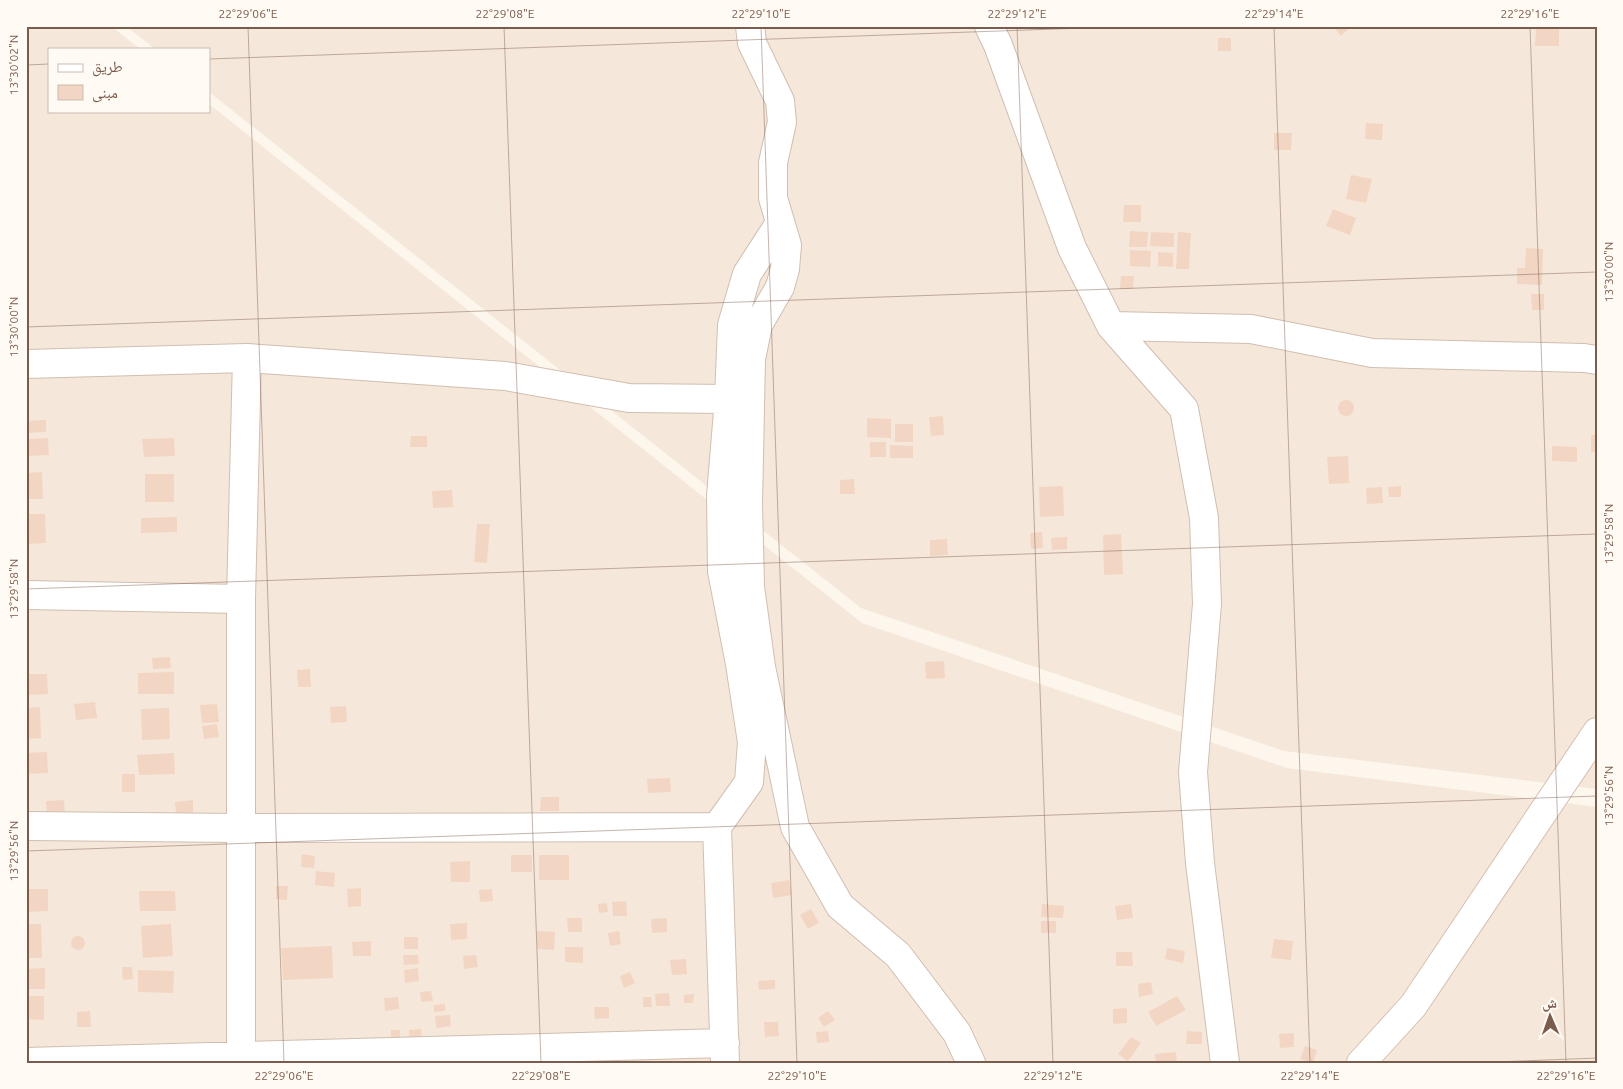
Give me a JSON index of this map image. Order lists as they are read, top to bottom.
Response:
{
  "legend": ["طريق", "مبنى"],
  "north": "top",
  "coordinates": [
    "22°29'06\"E",
    "22°29'08\"E",
    "22°29'10\"E",
    "22°29'12\"E",
    "22°29'14\"E",
    "22°29'16\"E",
    "13°30'02\"N",
    "13°30'00\"N",
    "13°29'58\"N",
    "13°29'56\"N"
  ]
}
